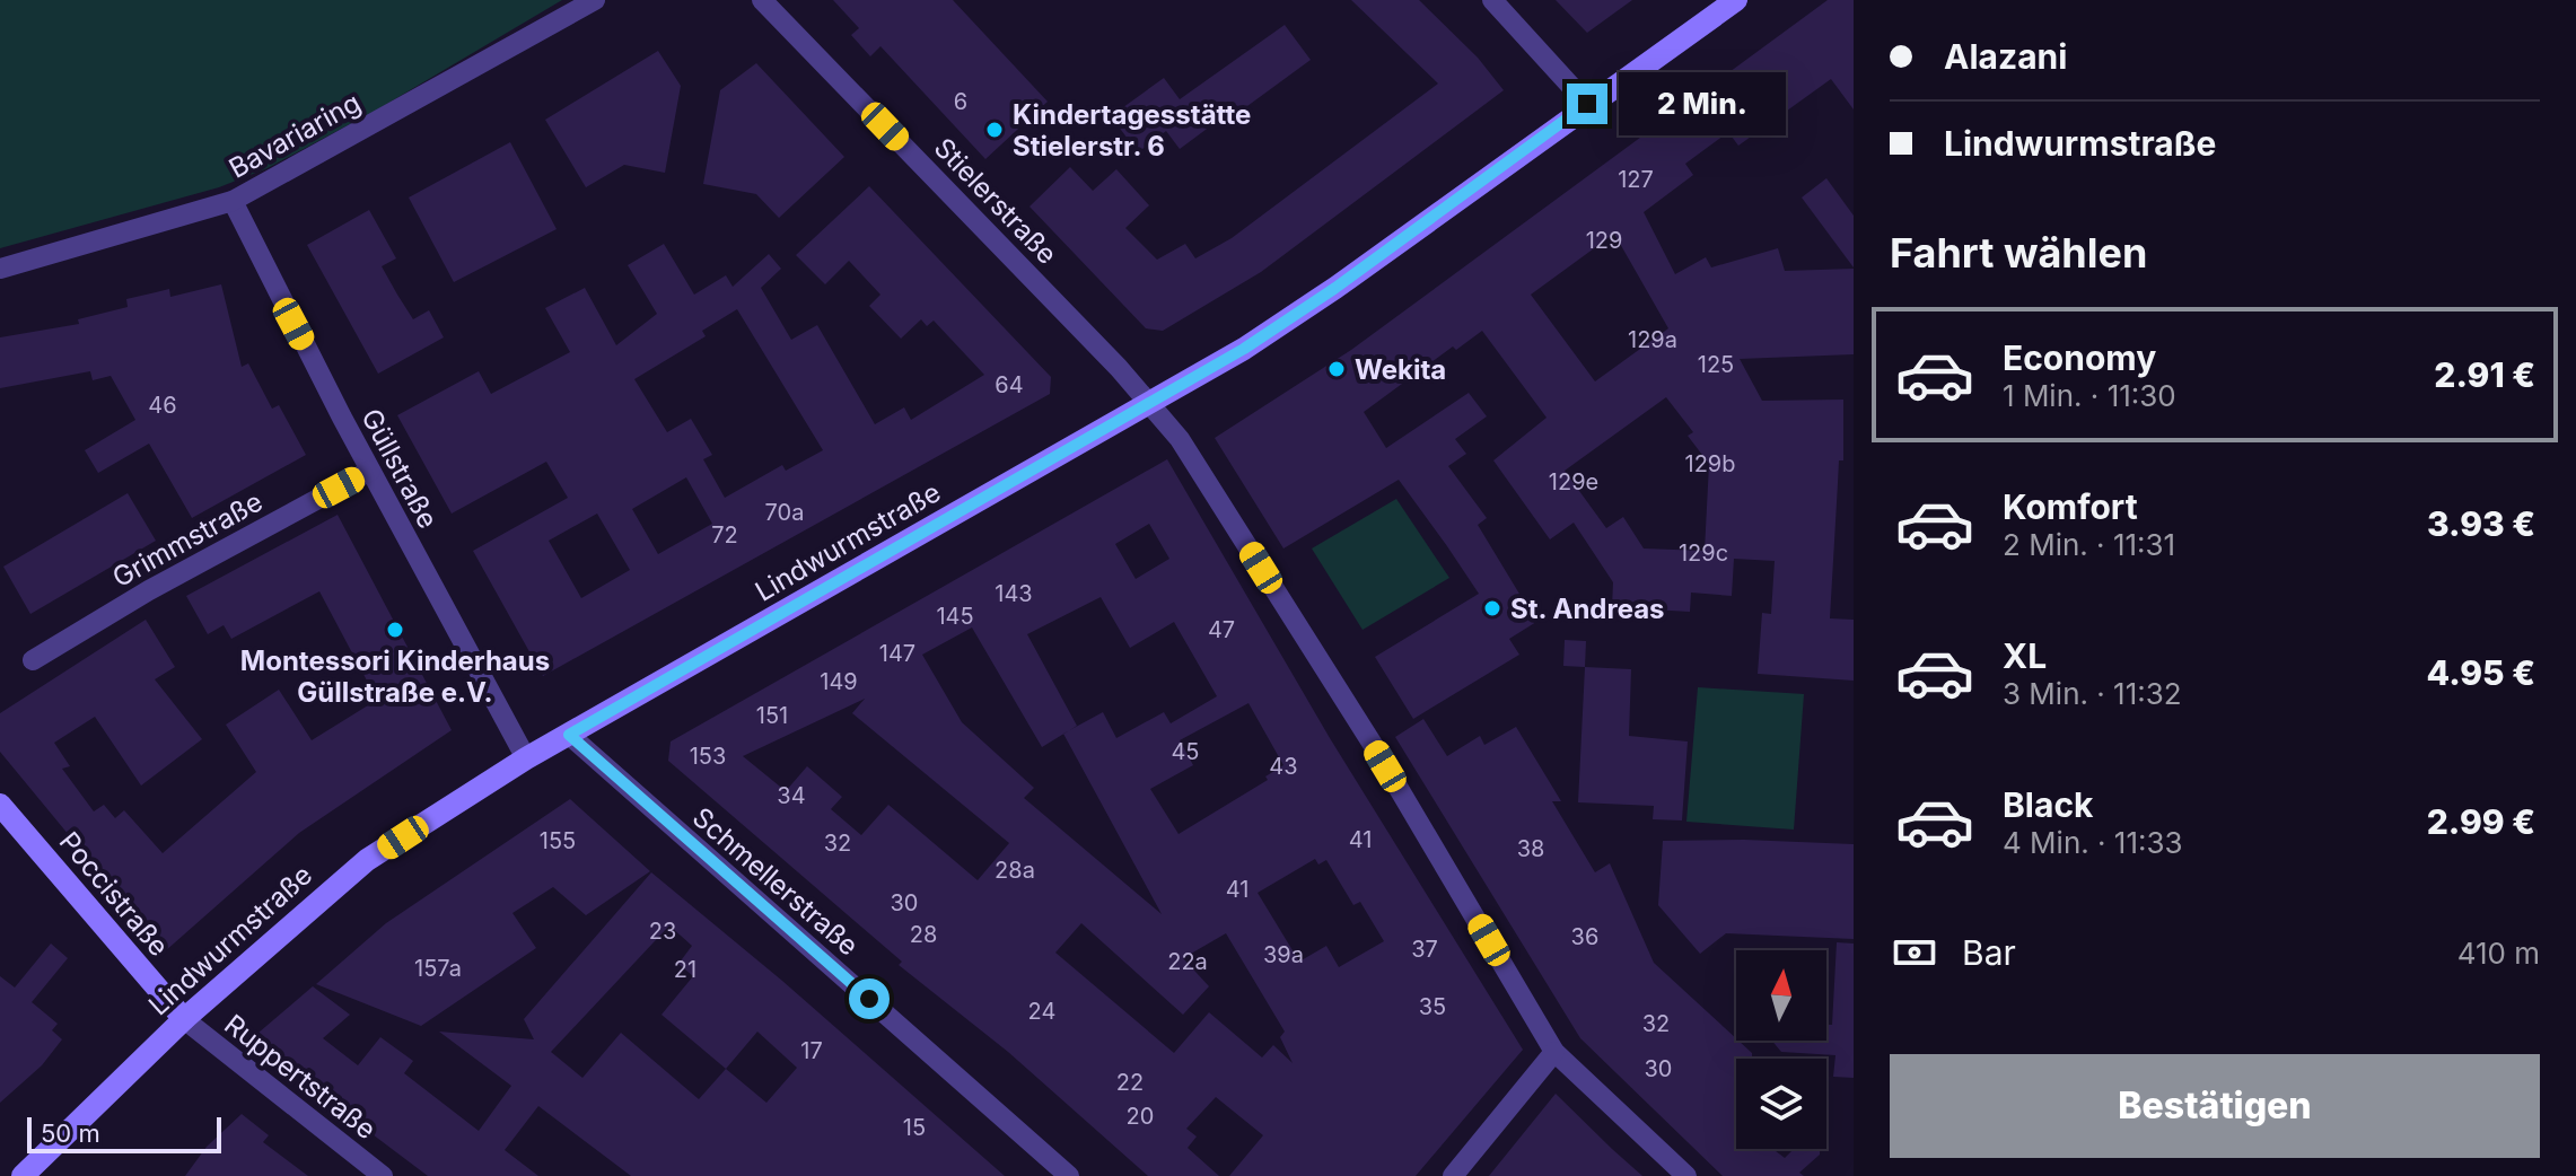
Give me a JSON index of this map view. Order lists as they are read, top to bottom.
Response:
{
  "streets": {
    "main road": ["Lindwurmstraße", "Poccistraße"],
    "street": [
      "Bavariaring",
      "Stielerstraße",
      "Güllstraße",
      "Grimmstraße",
      "Schmellerstraße",
      "Ruppertstraße"
    ]
  },
  "crossings": [
    ["Bavariaring", "Güllstraße"],
    ["Stielerstraße", "Lindwurmstraße"],
    ["Güllstraße", "Grimmstraße"],
    ["Güllstraße", "Lindwurmstraße"],
    ["Lindwurmstraße", "Schmellerstraße"],
    ["Lindwurmstraße", "Poccistraße"],
    ["Lindwurmstraße", "Ruppertstraße"],
    ["Poccistraße", "Ruppertstraße"]
  ],
  "places": [
    "Kindertagesstätte Stielerstr. 6",
    "Wekita",
    "St. Andreas",
    "Montessori Kinderhaus Güllstraße e.V."
  ],
  "house_numbers": [
    "6",
    "127",
    "129",
    "129a",
    "125",
    "64",
    "46",
    "129b",
    "129e",
    "70a",
    "72",
    "129c",
    "143",
    "145",
    "47",
    "147",
    "149",
    "151",
    "45",
    "153",
    "43",
    "34",
    "41",
    "155",
    "32",
    "38",
    "28a",
    "41",
    "30",
    "23",
    "28",
    "36",
    "37",
    "39a",
    "22a",
    "157a",
    "21",
    "35",
    "24",
    "32",
    "17",
    "30",
    "22",
    "20",
    "15"
  ],
  "scale_bar": "50 m",
  "north": "top",
  "page": {
    "banner": ["Alazani", "Lindwurmstraße"],
    "bubble": "2 Min.",
    "heading": "Fahrt wählen",
    "list": [
      {
        "name": "Economy",
        "note": "1 Min. · 11:30",
        "value": "2.91 €"
      },
      {
        "name": "Komfort",
        "note": "2 Min. · 11:31",
        "value": "3.93 €"
      },
      {
        "name": "XL",
        "note": "3 Min. · 11:32",
        "value": "4.95 €"
      },
      {
        "name": "Black",
        "note": "4 Min. · 11:33",
        "value": "2.99 €"
      }
    ],
    "pay": ["Bar", "410 m"],
    "buttons": "Bestätigen",
    "scale": "50 m"
  }
}
